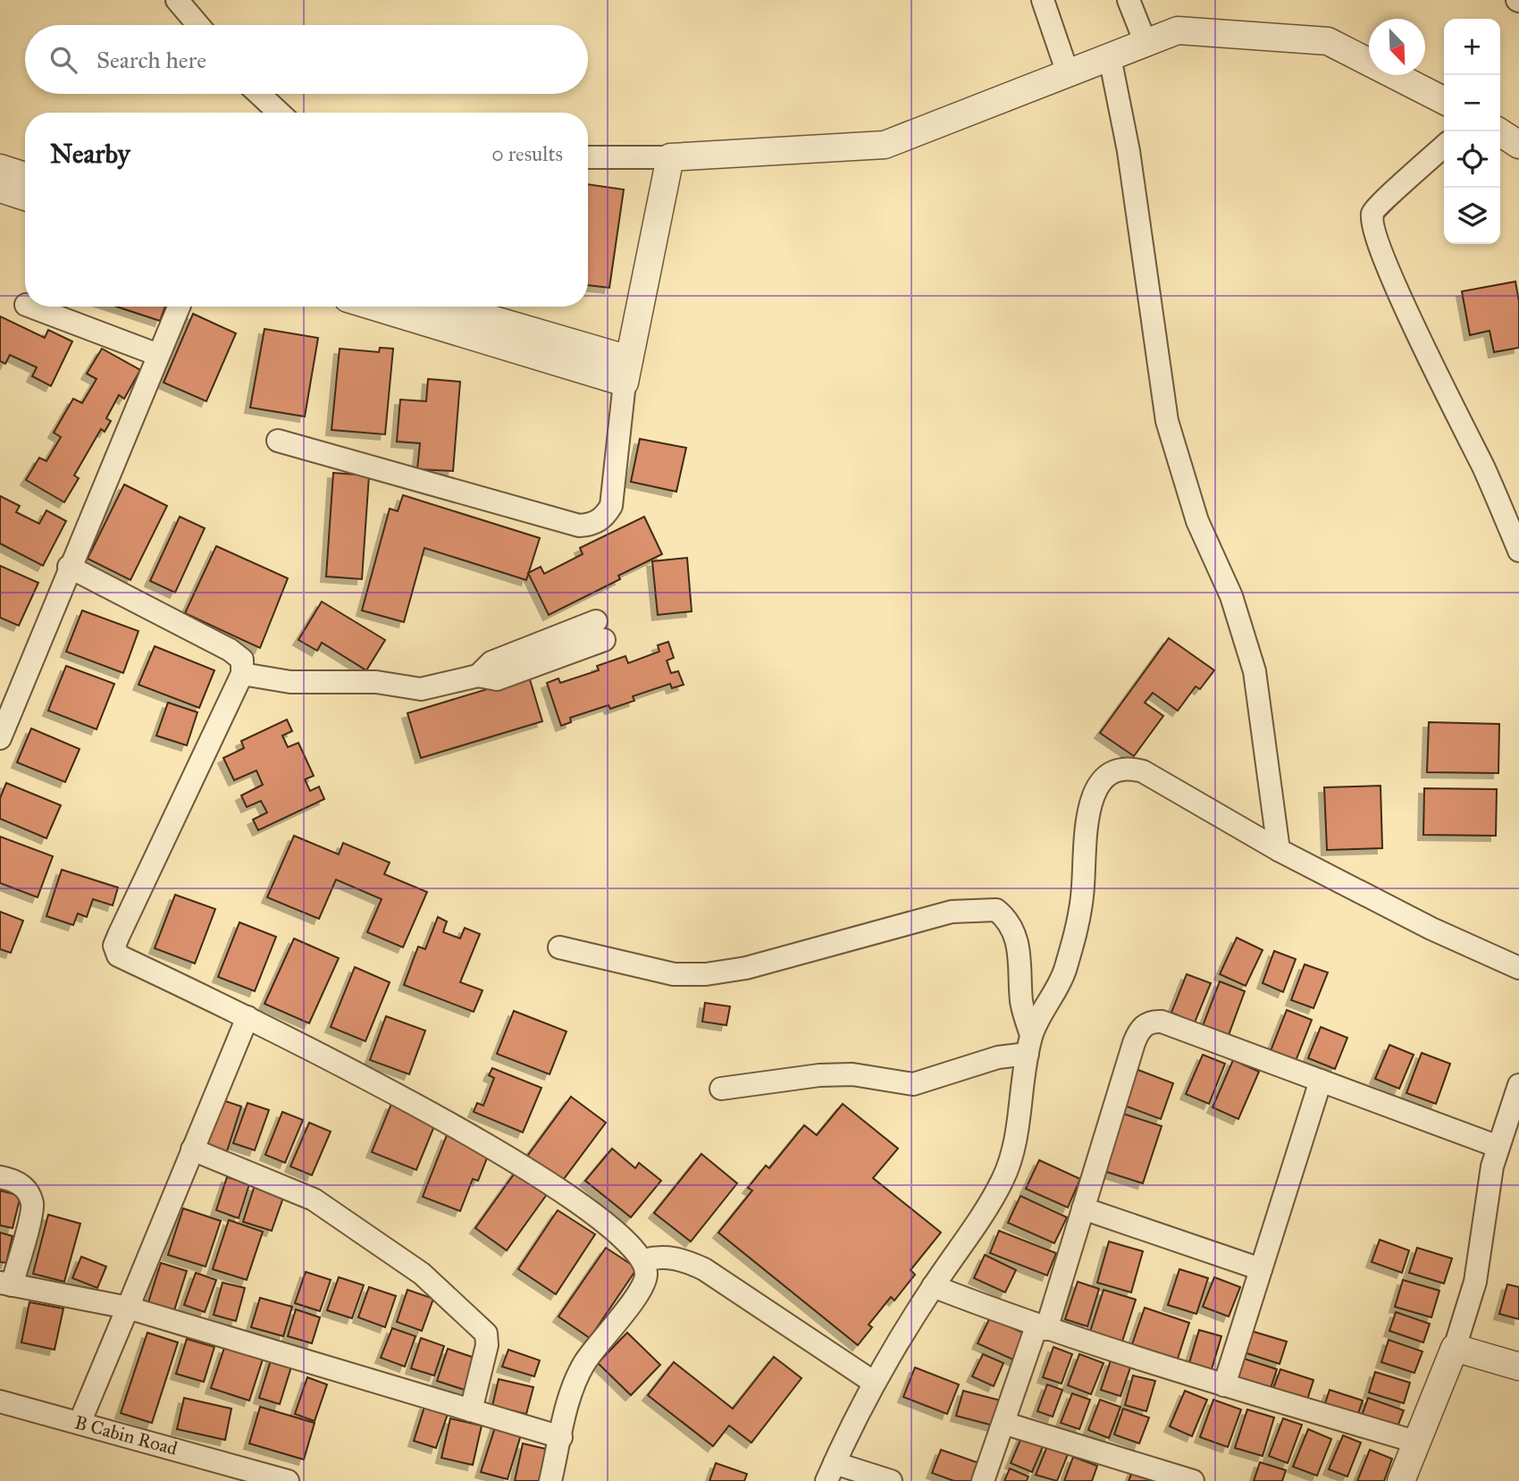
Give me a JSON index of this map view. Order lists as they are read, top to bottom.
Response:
{
  "streets": {
    "street": ["B Cabin Road"]
  },
  "north": "bottom right",
  "page": {
    "map_buttons": ["+", "−"],
    "search": "Search here",
    "heading": ["Nearby", "0 results"]
  }
}
